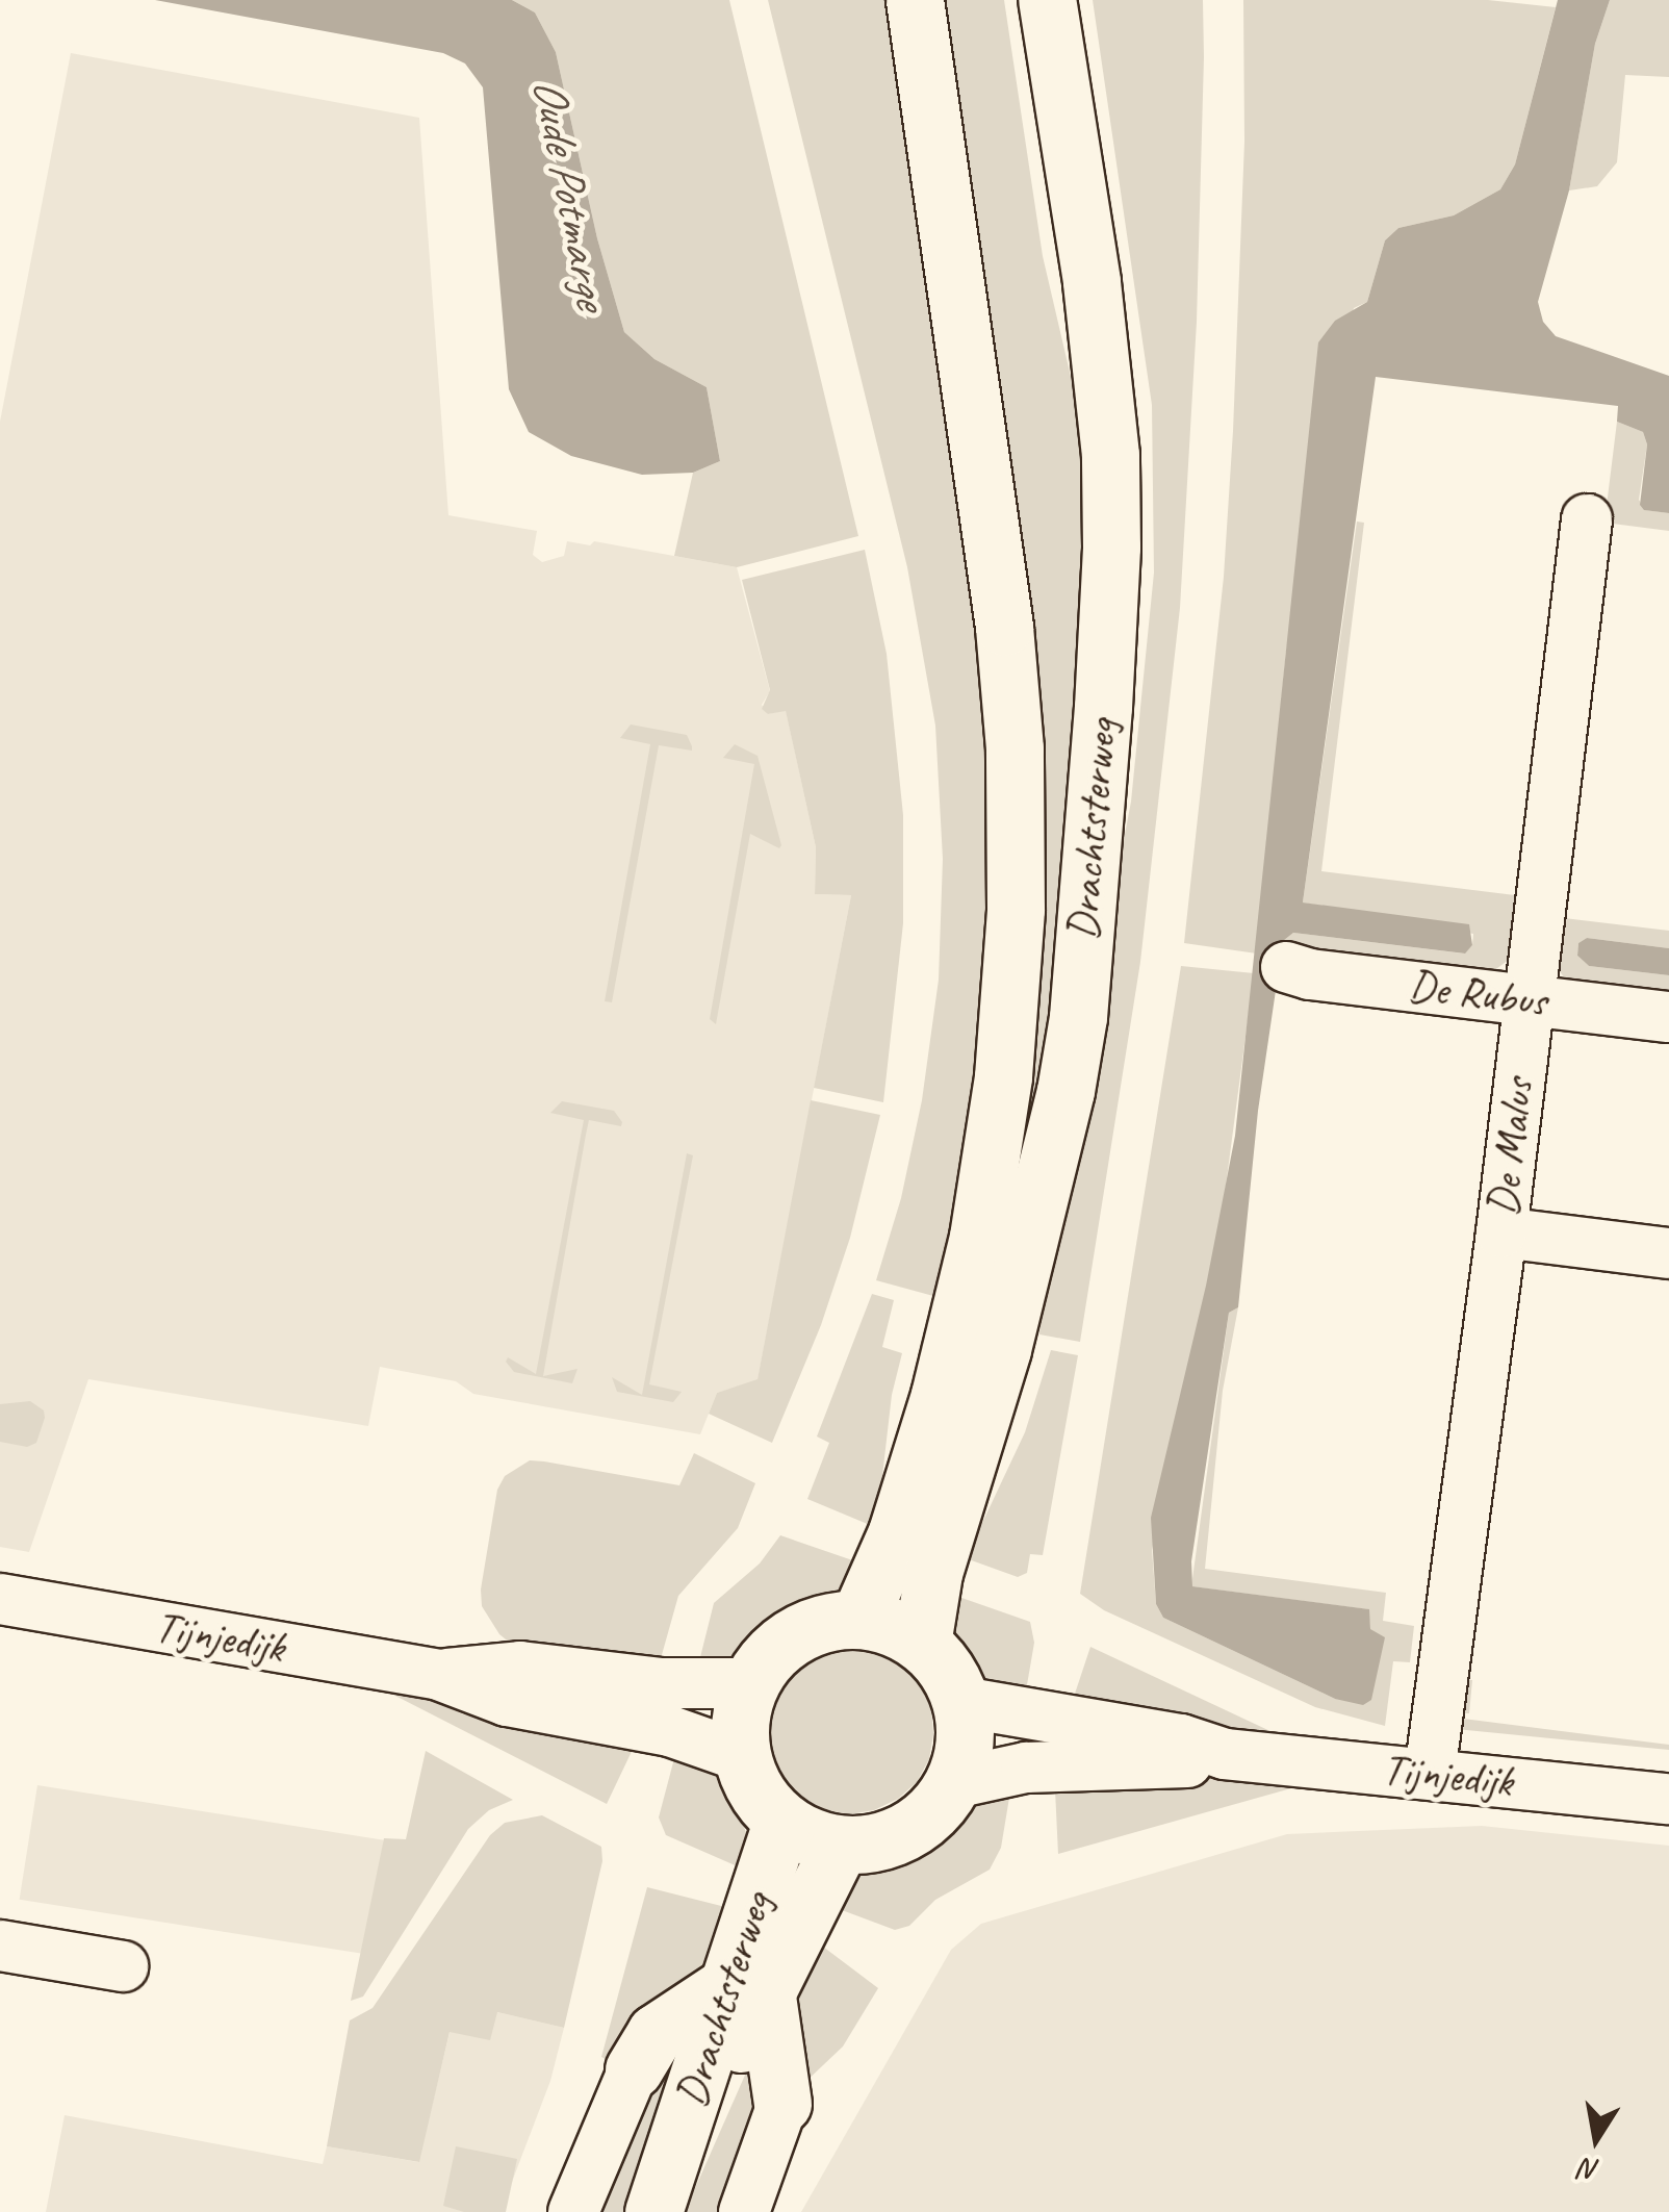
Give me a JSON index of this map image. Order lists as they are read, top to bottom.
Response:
{
  "streets": {
    "main road": ["Drachtsterweg"],
    "street": ["De Rubus", "De Malus", "Tijnjedijk"]
  },
  "crossings": [
    ["Drachtsterweg", "Tijnjedijk"],
    ["De Rubus", "De Malus"],
    ["De Malus", "Tijnjedijk"]
  ],
  "water": ["Oude Potmarge"],
  "north": "bottom"
}
